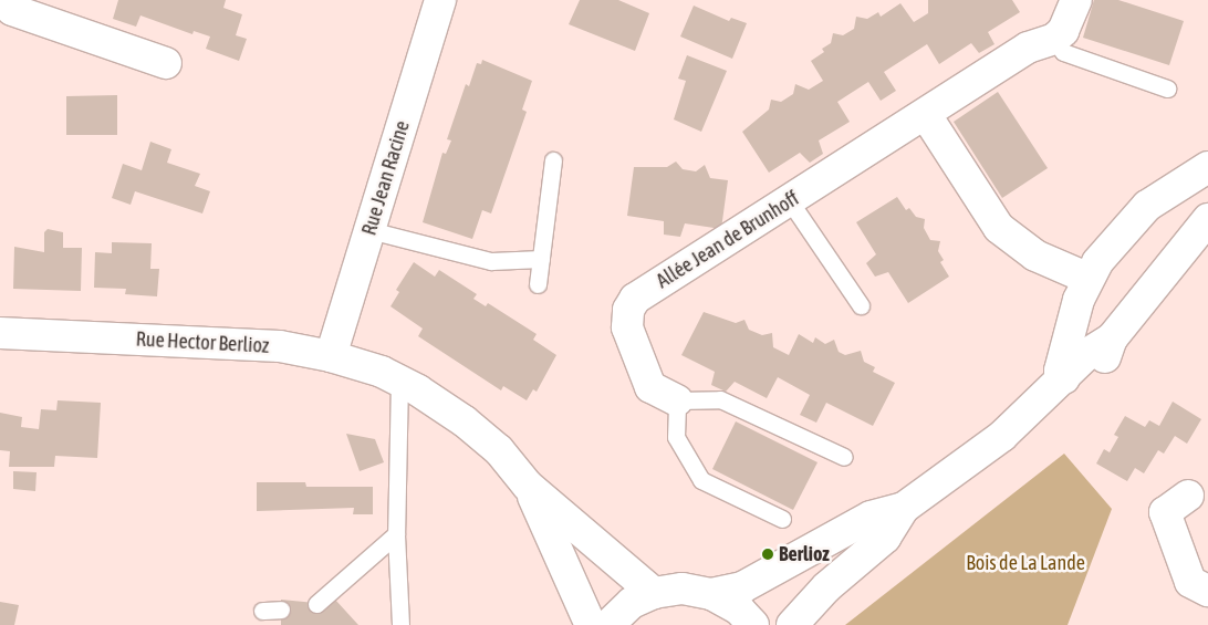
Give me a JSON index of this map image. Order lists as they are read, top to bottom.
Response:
{
  "streets": {
    "street": ["Rue Jean Racine", "Allée Jean de Brunhoff", "Rue Hector Berlioz"]
  },
  "crossings": [
    ["Rue Jean Racine", "Rue Hector Berlioz"]
  ],
  "parks": ["Bois de La Lande"],
  "places": ["Berlioz"]
}
